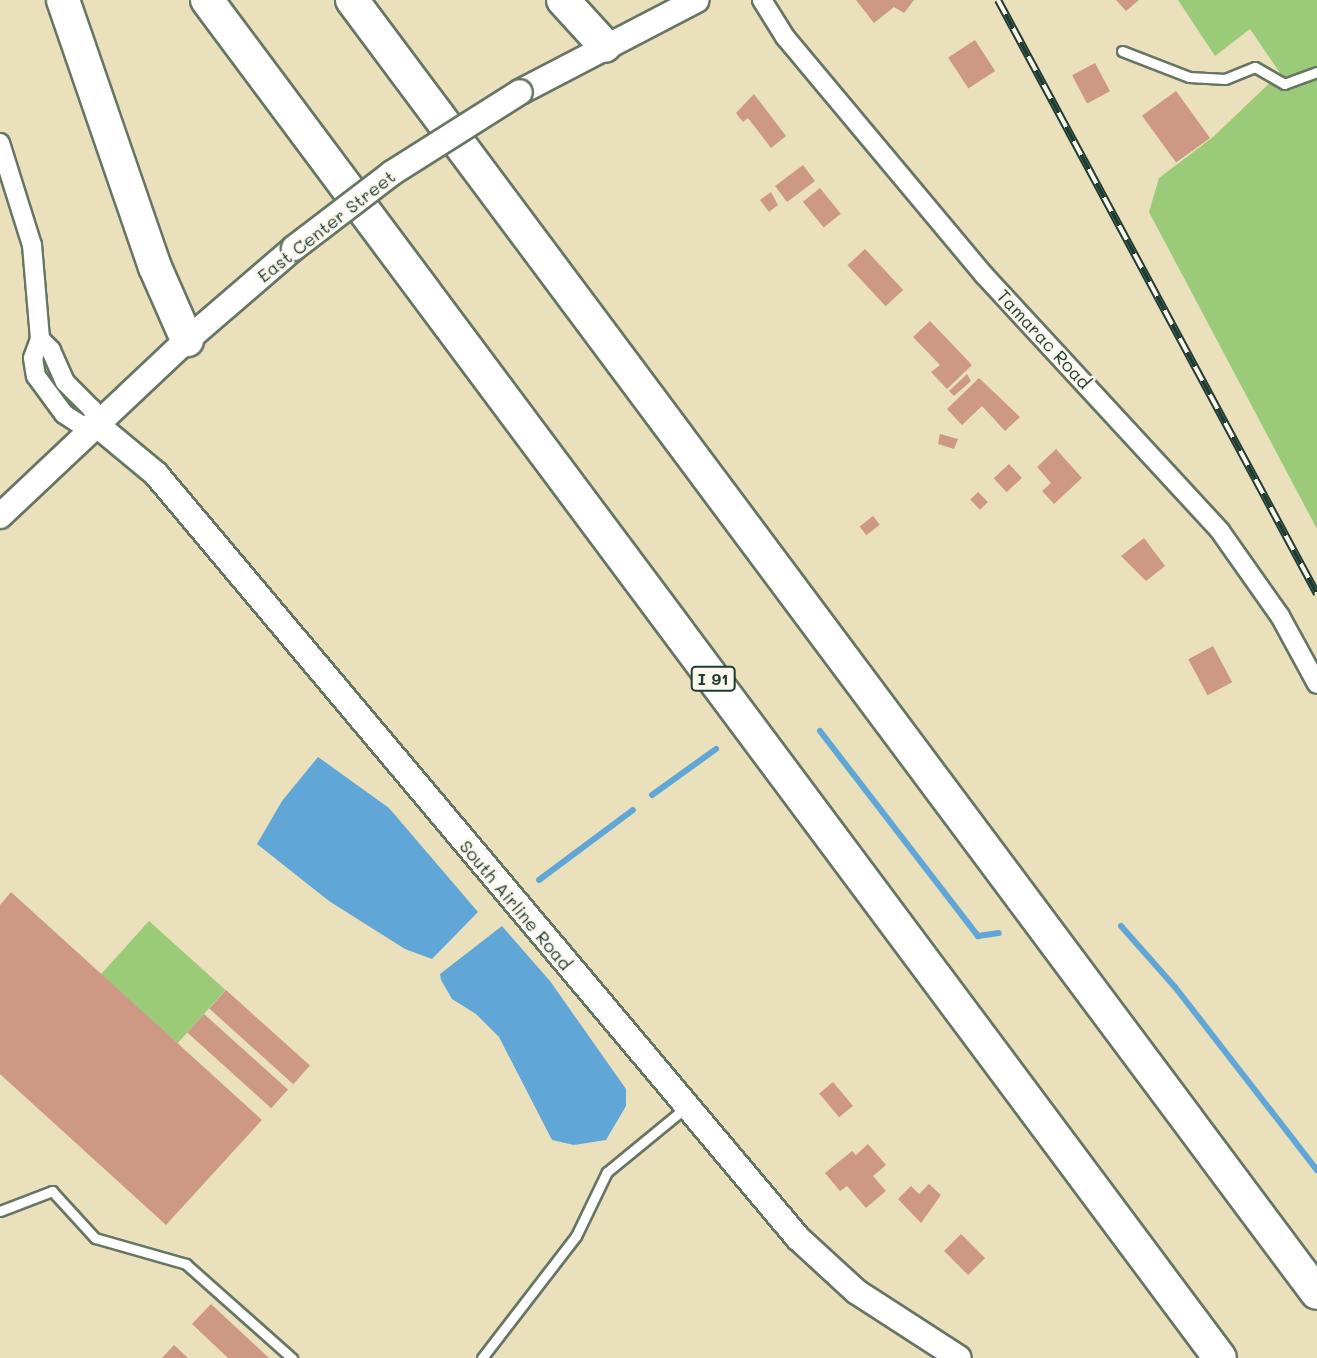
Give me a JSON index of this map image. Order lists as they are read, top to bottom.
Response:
{
  "streets": {
    "highway": ["I 91"],
    "main road": ["East Center Street", "South Airline Road"],
    "street": ["Tamarac Road"]
  },
  "crossings": [
    ["East Center Street", "South Airline Road"]
  ]
}
